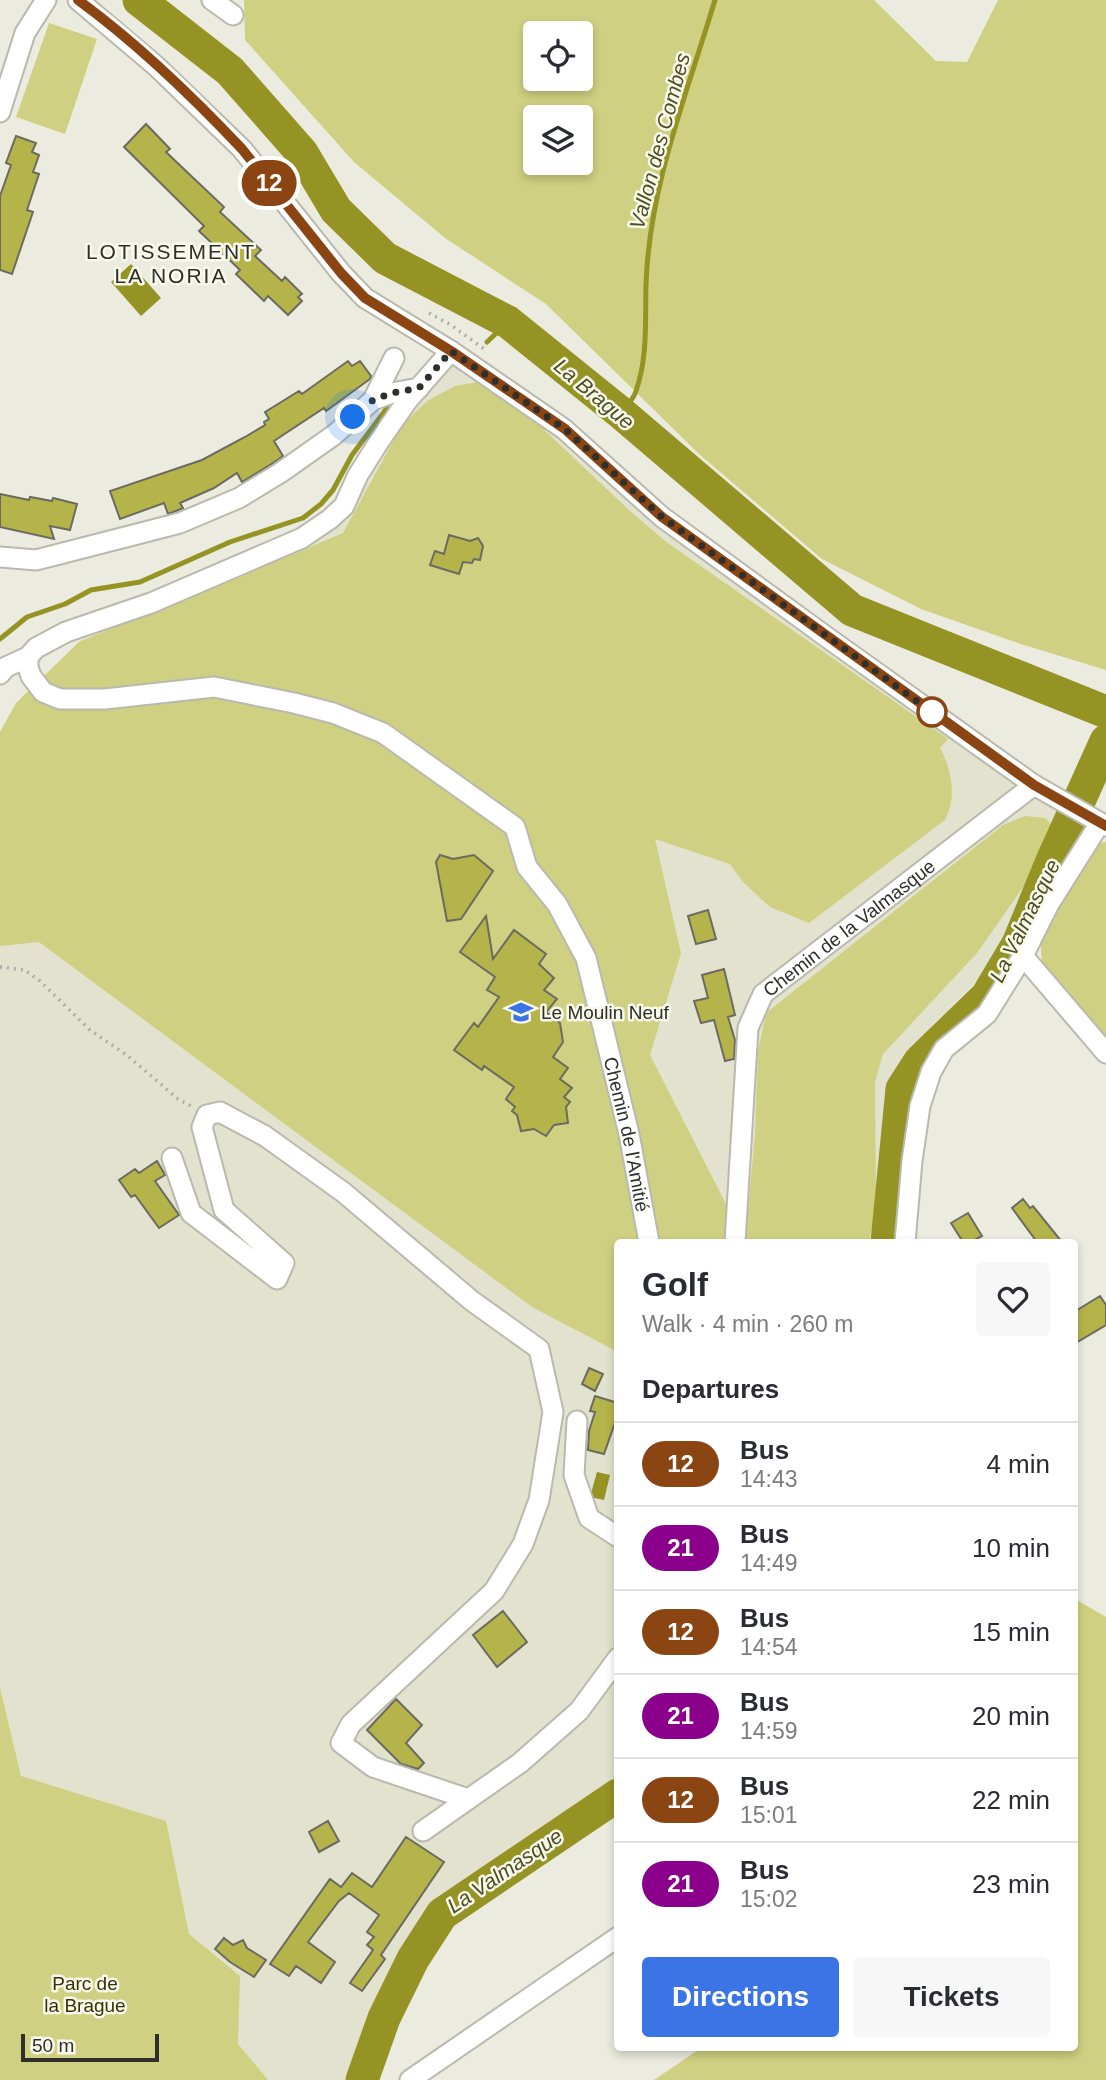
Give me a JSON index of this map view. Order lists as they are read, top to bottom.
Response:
{
  "streets": {
    "street": ["Chemin de la Valmasque", "Chemin de l'Amitié"]
  },
  "districts": ["LOTISSEMENT LA NORIA"],
  "water": ["Vallon des Combes", "La Brague", "La Valmasque"],
  "parks": ["Parc de la Brague"],
  "places": {
    "school or university": ["Le Moulin Neuf"]
  },
  "lines": ["bus line 12"],
  "scale_bar": "50 m",
  "page": {
    "on_map": "12",
    "heading": [
      ["Golf", "Walk · 4 min · 260 m"],
      "Departures"
    ],
    "list": [
      {
        "mark": "12",
        "name": "Bus",
        "note": "14:43",
        "value": "4 min"
      },
      {
        "mark": "21",
        "name": "Bus",
        "note": "14:49",
        "value": "10 min"
      },
      {
        "mark": "12",
        "name": "Bus",
        "note": "14:54",
        "value": "15 min"
      },
      {
        "mark": "21",
        "name": "Bus",
        "note": "14:59",
        "value": "20 min"
      },
      {
        "mark": "12",
        "name": "Bus",
        "note": "15:01",
        "value": "22 min"
      },
      {
        "mark": "21",
        "name": "Bus",
        "note": "15:02",
        "value": "23 min"
      }
    ],
    "buttons": ["Directions", "Tickets"],
    "scale": "50 m"
  }
}
